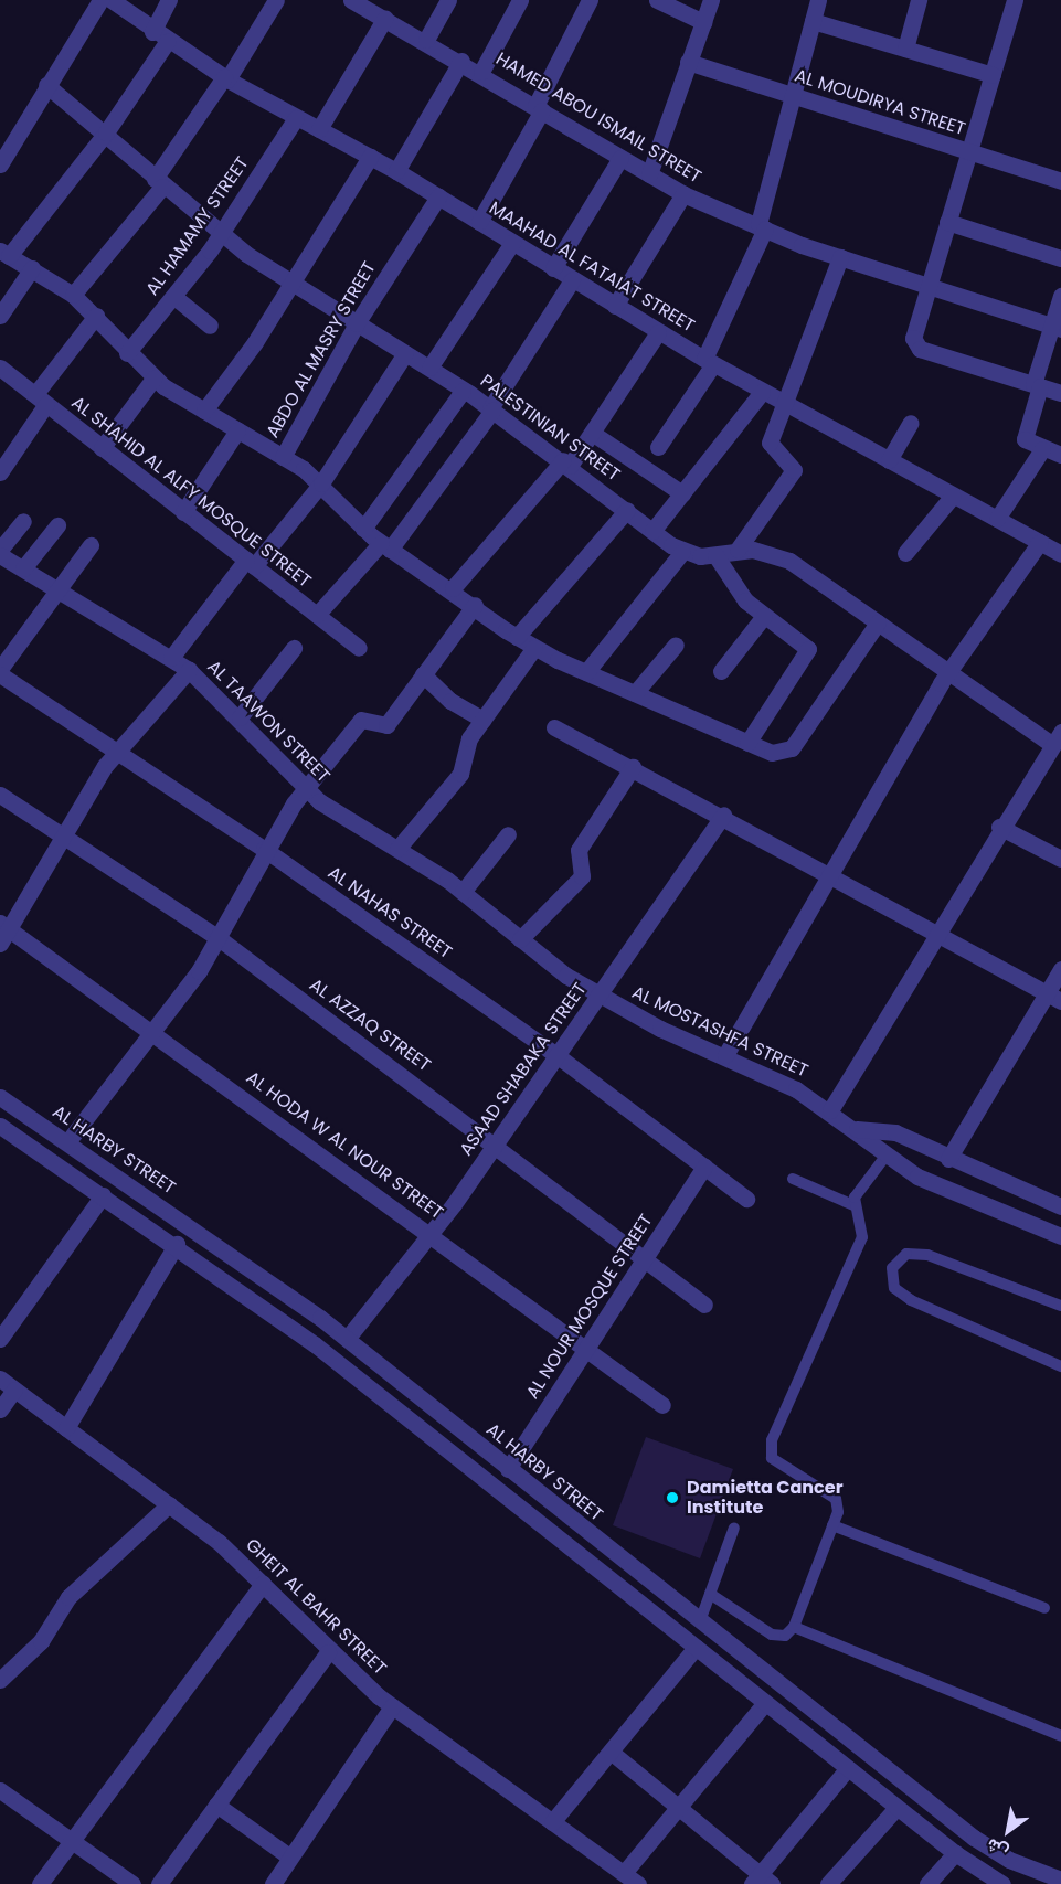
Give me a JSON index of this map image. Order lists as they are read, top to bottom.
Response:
{
  "streets": {
    "street": [
      "AL MOUDIRYA STREET",
      "HAMED ABOU ISMAIL STREET",
      "AL HAMAMY STREET",
      "MAAHAD AL FATAIAT STREET",
      "ABDO AL MASRY STREET",
      "PALESTINIAN STREET",
      "AL SHAHID AL ALFY MOSQUE STREET",
      "AL TAAWON STREET",
      "AL NAHAS STREET",
      "AL AZZAQ STREET",
      "AL MOSTASHFA STREET",
      "ASAAD SHABAKA STREET",
      "AL HODA W AL NOUR STREET",
      "AL HARBY STREET",
      "AL NOUR MOSQUE STREET",
      "GHEIT AL BAHR STREET"
    ]
  },
  "crossings": [
    ["AL HAMAMY STREET", "MAAHAD AL FATAIAT STREET"],
    ["AL HAMAMY STREET", "PALESTINIAN STREET"],
    ["MAAHAD AL FATAIAT STREET", "ABDO AL MASRY STREET"],
    ["ABDO AL MASRY STREET", "PALESTINIAN STREET"],
    ["AL TAAWON STREET", "AL MOSTASHFA STREET"],
    ["AL TAAWON STREET", "ASAAD SHABAKA STREET"],
    ["AL NAHAS STREET", "ASAAD SHABAKA STREET"],
    ["AL NAHAS STREET", "AL NOUR MOSQUE STREET"],
    ["AL AZZAQ STREET", "ASAAD SHABAKA STREET"],
    ["AL AZZAQ STREET", "AL NOUR MOSQUE STREET"],
    ["AL MOSTASHFA STREET", "ASAAD SHABAKA STREET"],
    ["ASAAD SHABAKA STREET", "AL HODA W AL NOUR STREET"],
    ["ASAAD SHABAKA STREET", "AL HARBY STREET"],
    ["AL HODA W AL NOUR STREET", "AL NOUR MOSQUE STREET"],
    ["AL HARBY STREET", "AL NOUR MOSQUE STREET"]
  ],
  "places": ["Damietta Cancer Institute"],
  "north": "bottom left"
}
